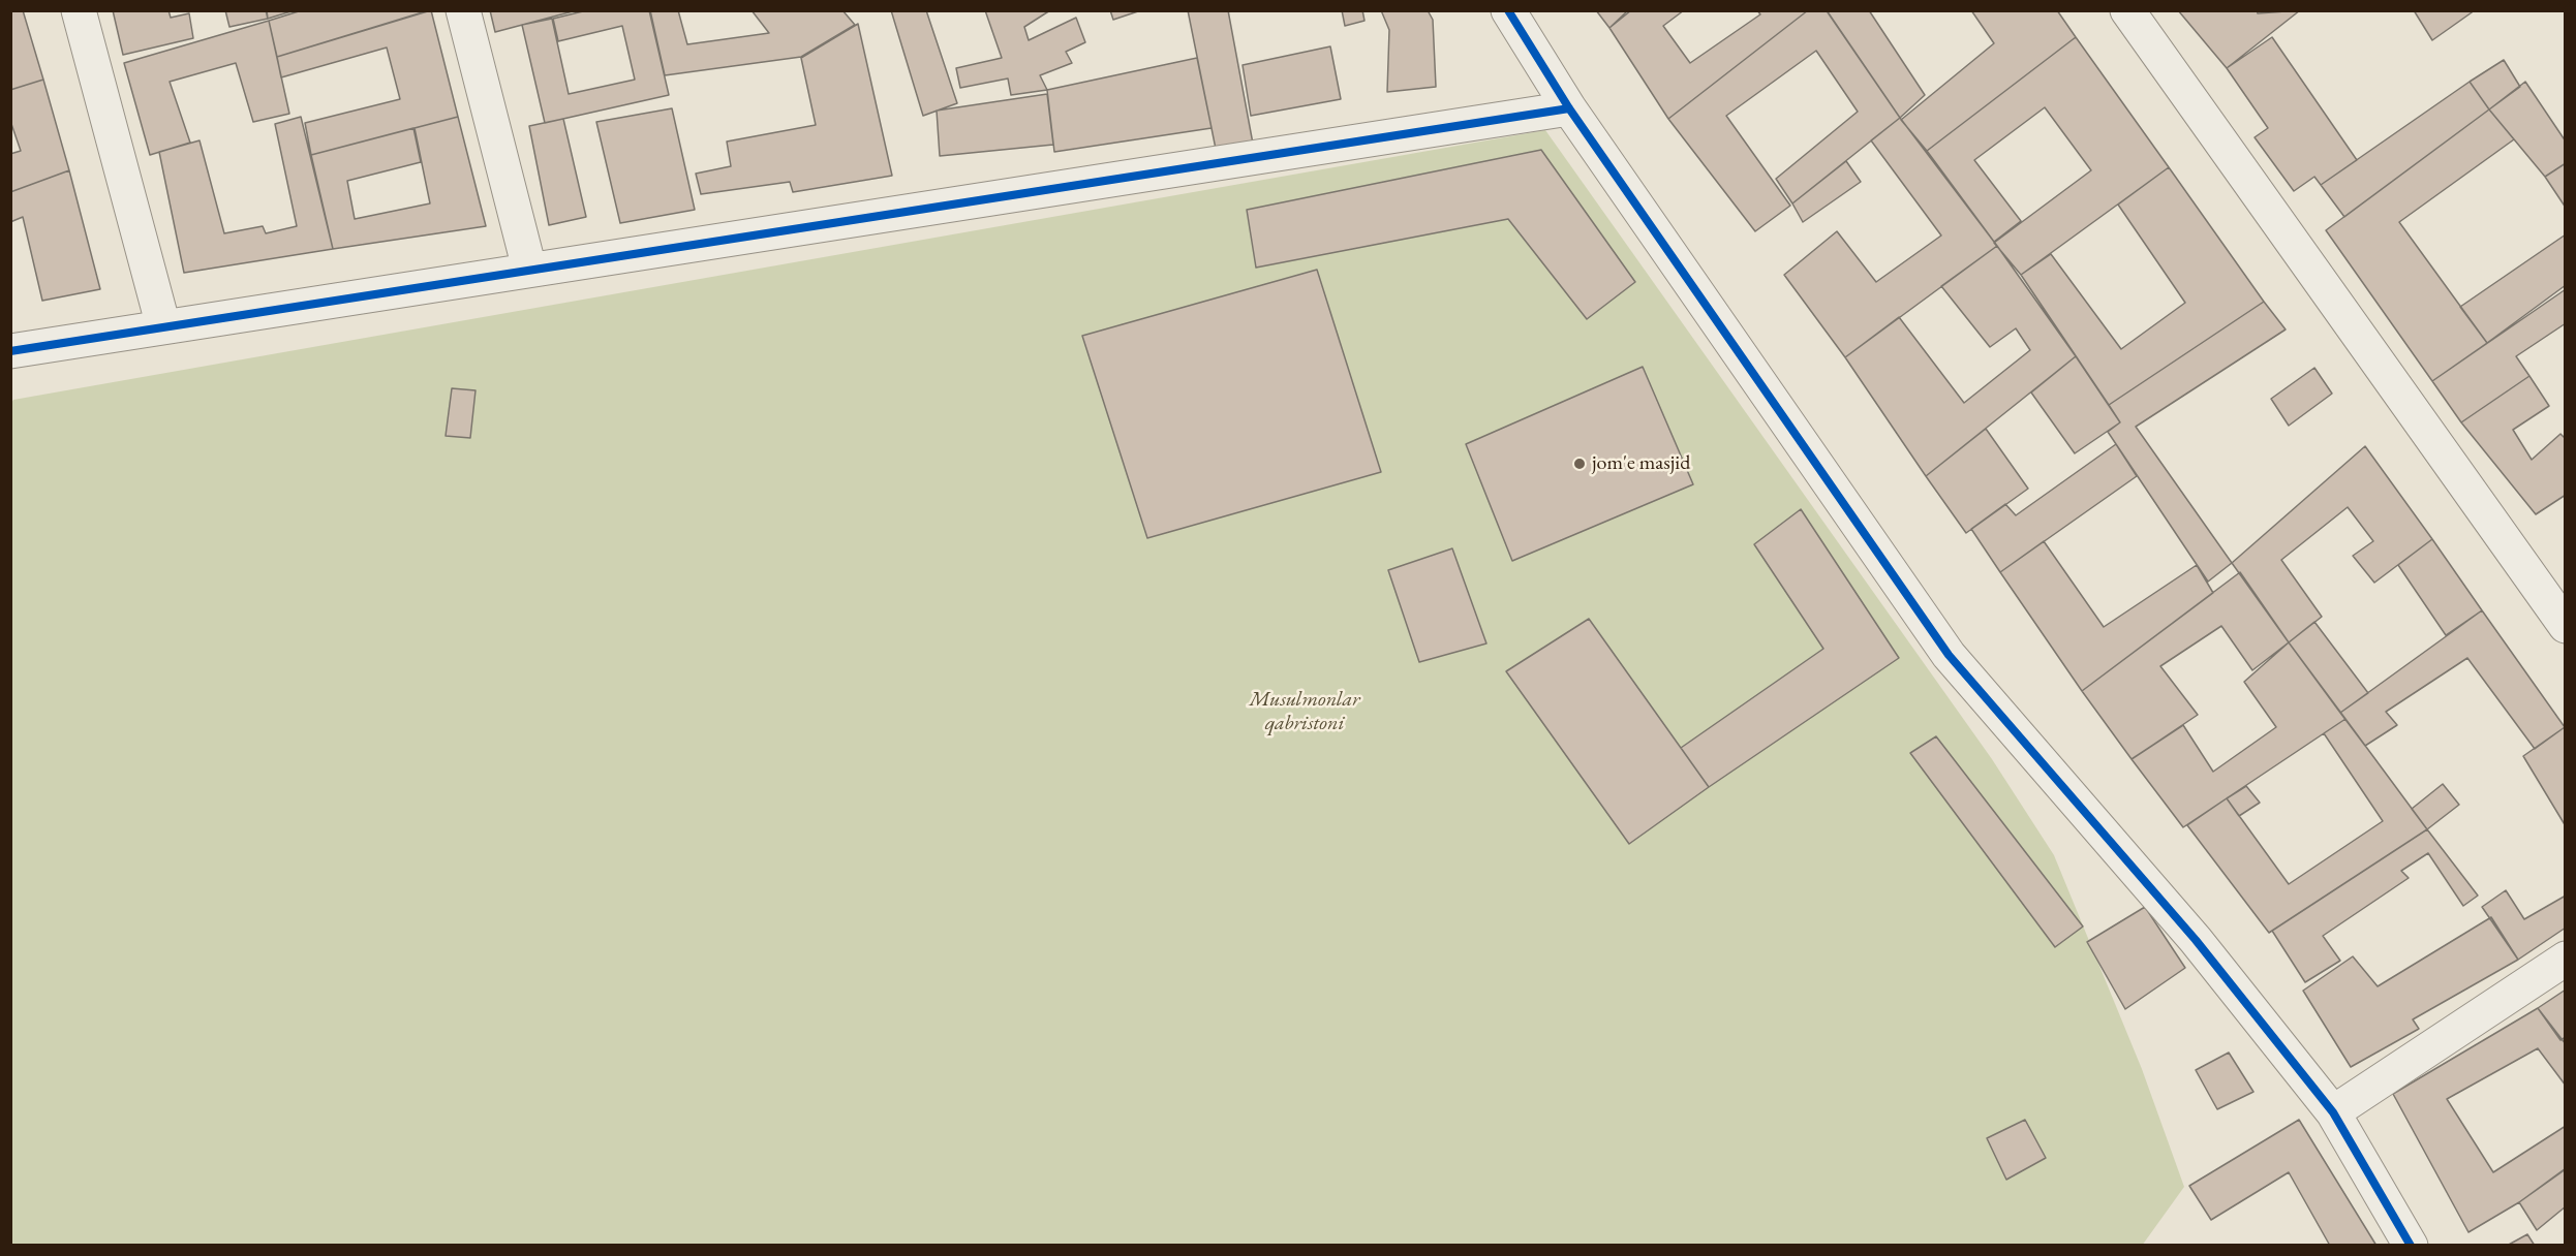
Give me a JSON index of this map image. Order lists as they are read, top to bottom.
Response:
{
  "parks": ["Musulmonlar qabristoni"],
  "places": ["jom'e masjid"]
}
